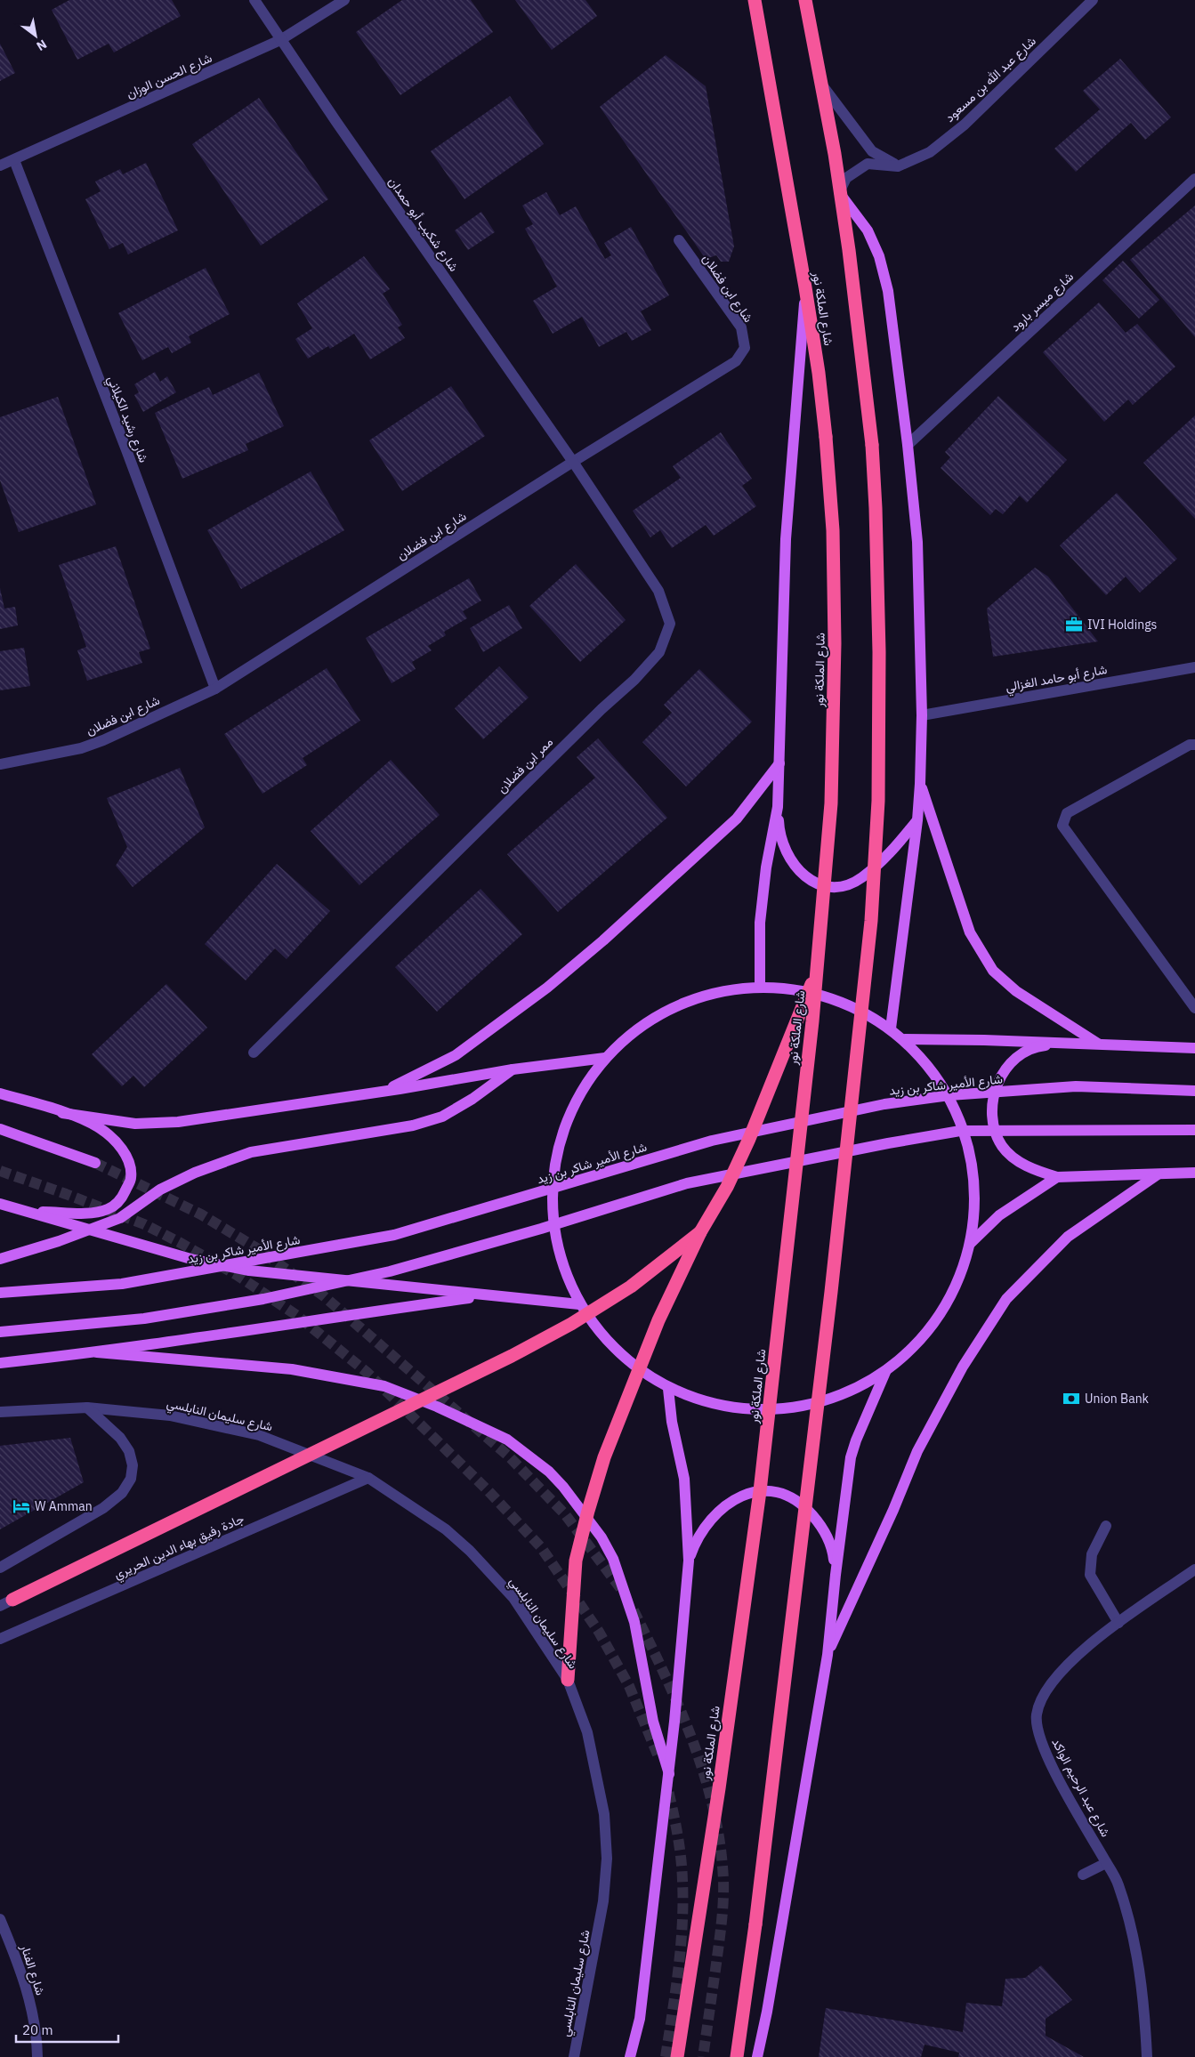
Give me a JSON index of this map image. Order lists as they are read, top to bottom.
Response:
{
  "streets": {
    "highway": ["شارع الملكة نور"],
    "main road": ["شارع الأمير شاكر بن زيد"],
    "street": [
      "شارع الحسن الوزان",
      "شارع عبد الله بن مسعود",
      "شارع شكيب أبو حمدان",
      "شارع ابن فضلان",
      "شارع ميسر بارود",
      "شارع رشيد الكيلاني",
      "شارع أبو حامد الغزالي",
      "ممر ابن فضلان",
      "شارع سليمان النابلسي",
      "جادة رفيق بهاء الدين الحريري",
      "شارع عبد الرحيم الواكد",
      "شارع الفنار"
    ]
  },
  "crossings": [
    ["شارع الحسن الوزان", "شارع شكيب أبو حمدان"],
    ["شارع الحسن الوزان", "شارع رشيد الكيلاني"],
    ["شارع شكيب أبو حمدان", "شارع ابن فضلان"],
    ["شارع شكيب أبو حمدان", "ممر ابن فضلان"],
    ["شارع ابن فضلان", "شارع رشيد الكيلاني"],
    ["شارع ابن فضلان", "ممر ابن فضلان"],
    ["شارع سليمان النابلسي", "جادة رفيق بهاء الدين الحريري"]
  ],
  "places": {
    "office": ["IVI Holdings"],
    "bank": ["Union Bank"],
    "hotel": ["W Amman"]
  },
  "scale_bar": "20 m",
  "north": "bottom right"
}
